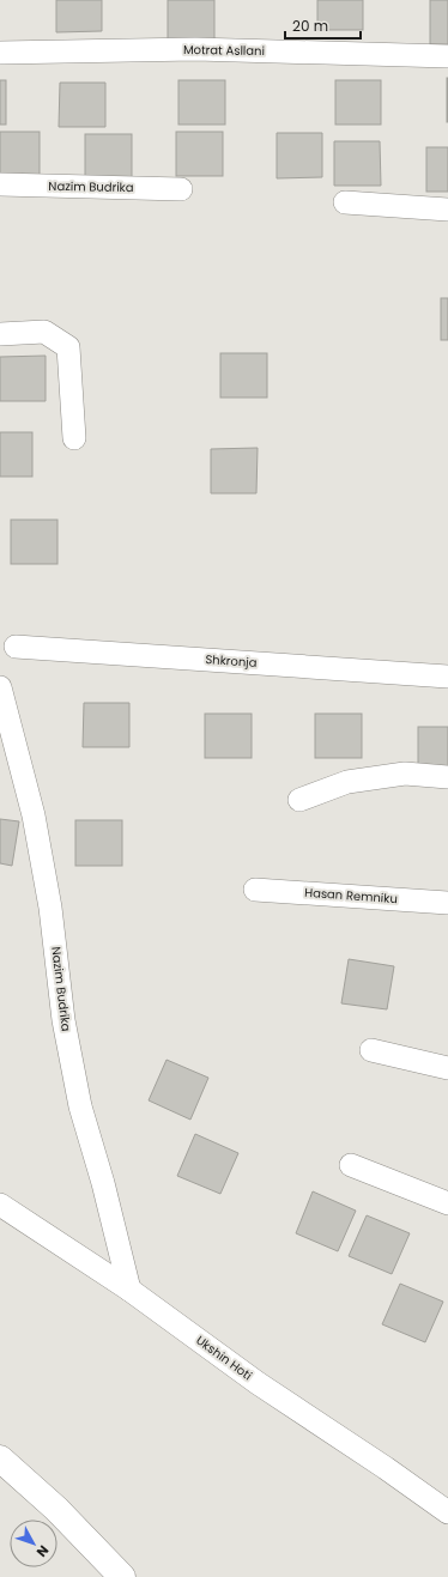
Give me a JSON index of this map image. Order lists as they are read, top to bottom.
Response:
{
  "streets": {
    "street": [
      "Motrat Asllani",
      "Nazim Budrika",
      "Shkronja",
      "Hasan Remniku",
      "Ukshin Hoti"
    ]
  },
  "crossings": [
    ["Nazim Budrika", "Ukshin Hoti"]
  ],
  "scale_bar": "20 m",
  "north": "bottom right"
}
